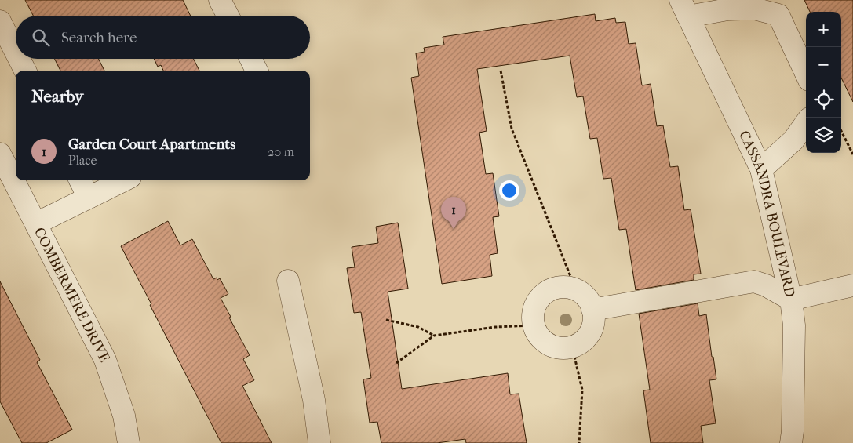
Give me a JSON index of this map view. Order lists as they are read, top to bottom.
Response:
{
  "streets": {
    "street": ["CASSANDRA BOULEVARD", "COMBERMERE DRIVE"]
  },
  "page": {
    "map_buttons": ["+", "−"],
    "search": "Search here",
    "heading": "Nearby",
    "list": [
      {
        "mark": "1",
        "name": "Garden Court Apartments",
        "note": "Place",
        "value": "20 m"
      }
    ],
    "pins": "1"
  }
}
